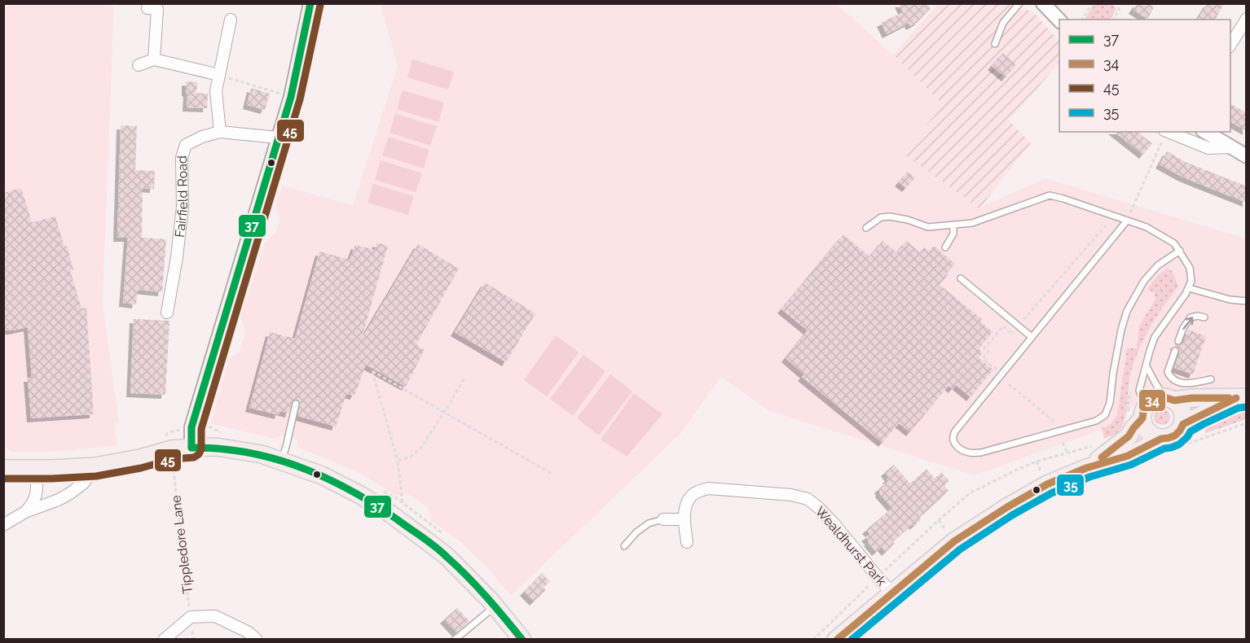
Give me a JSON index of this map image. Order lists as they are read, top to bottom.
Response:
{
  "streets": {
    "street": ["Fairfield Road", "Wealdhurst Park"],
    "path": ["Tippledore Lane"]
  },
  "lines": [
    "transit line 37",
    "transit line 45",
    "transit line 34",
    "transit line 35"
  ],
  "legend": [
    "37",
    "34",
    "45",
    "35"
  ]
}
